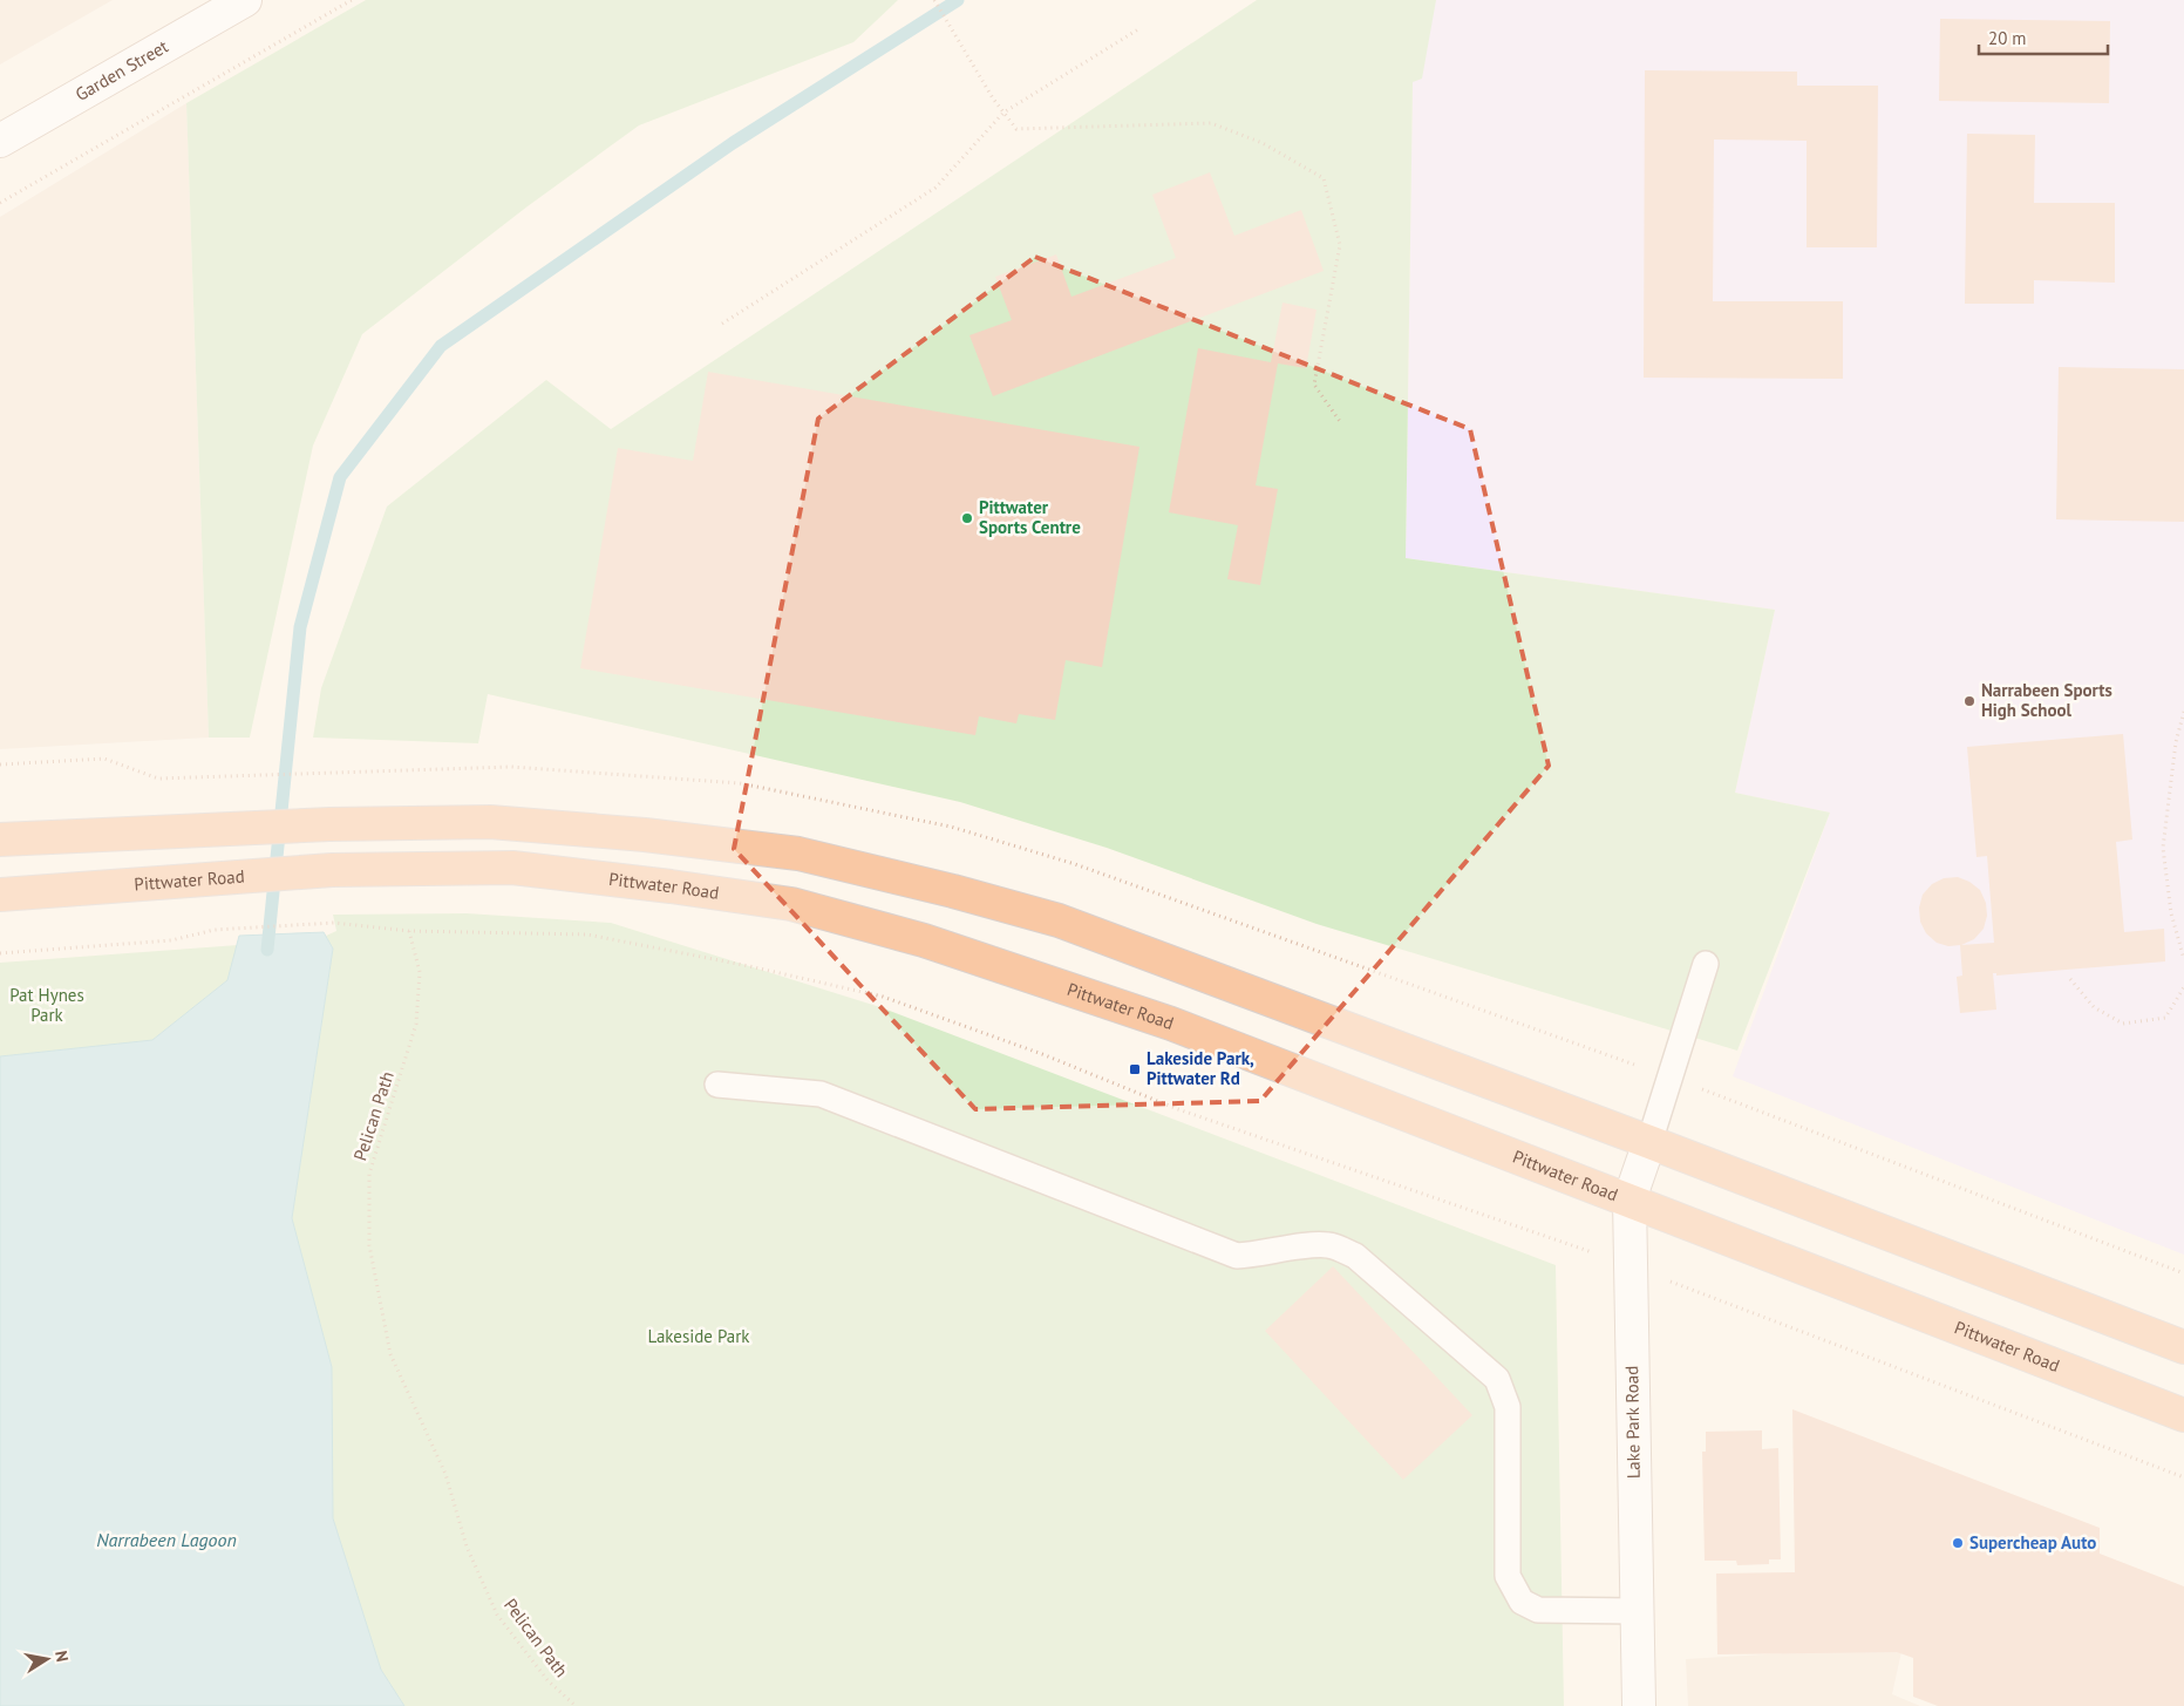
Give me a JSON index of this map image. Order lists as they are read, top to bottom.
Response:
{
  "streets": {
    "highway": ["Pittwater Road"],
    "street": ["Garden Street", "Lake Park Road"],
    "path": ["Pelican Path"]
  },
  "crossings": [
    ["Pittwater Road", "Lake Park Road"]
  ],
  "water": ["Narrabeen Lagoon"],
  "parks": ["Pat Hynes Park", "Lakeside Park"],
  "places": {
    "other": ["Pittwater Sports Centre", "Narrabeen Sports High School", "Supercheap Auto"],
    "transit": ["Lakeside Park, Pittwater Rd"]
  },
  "scale_bar": "20 m",
  "north": "right"
}
